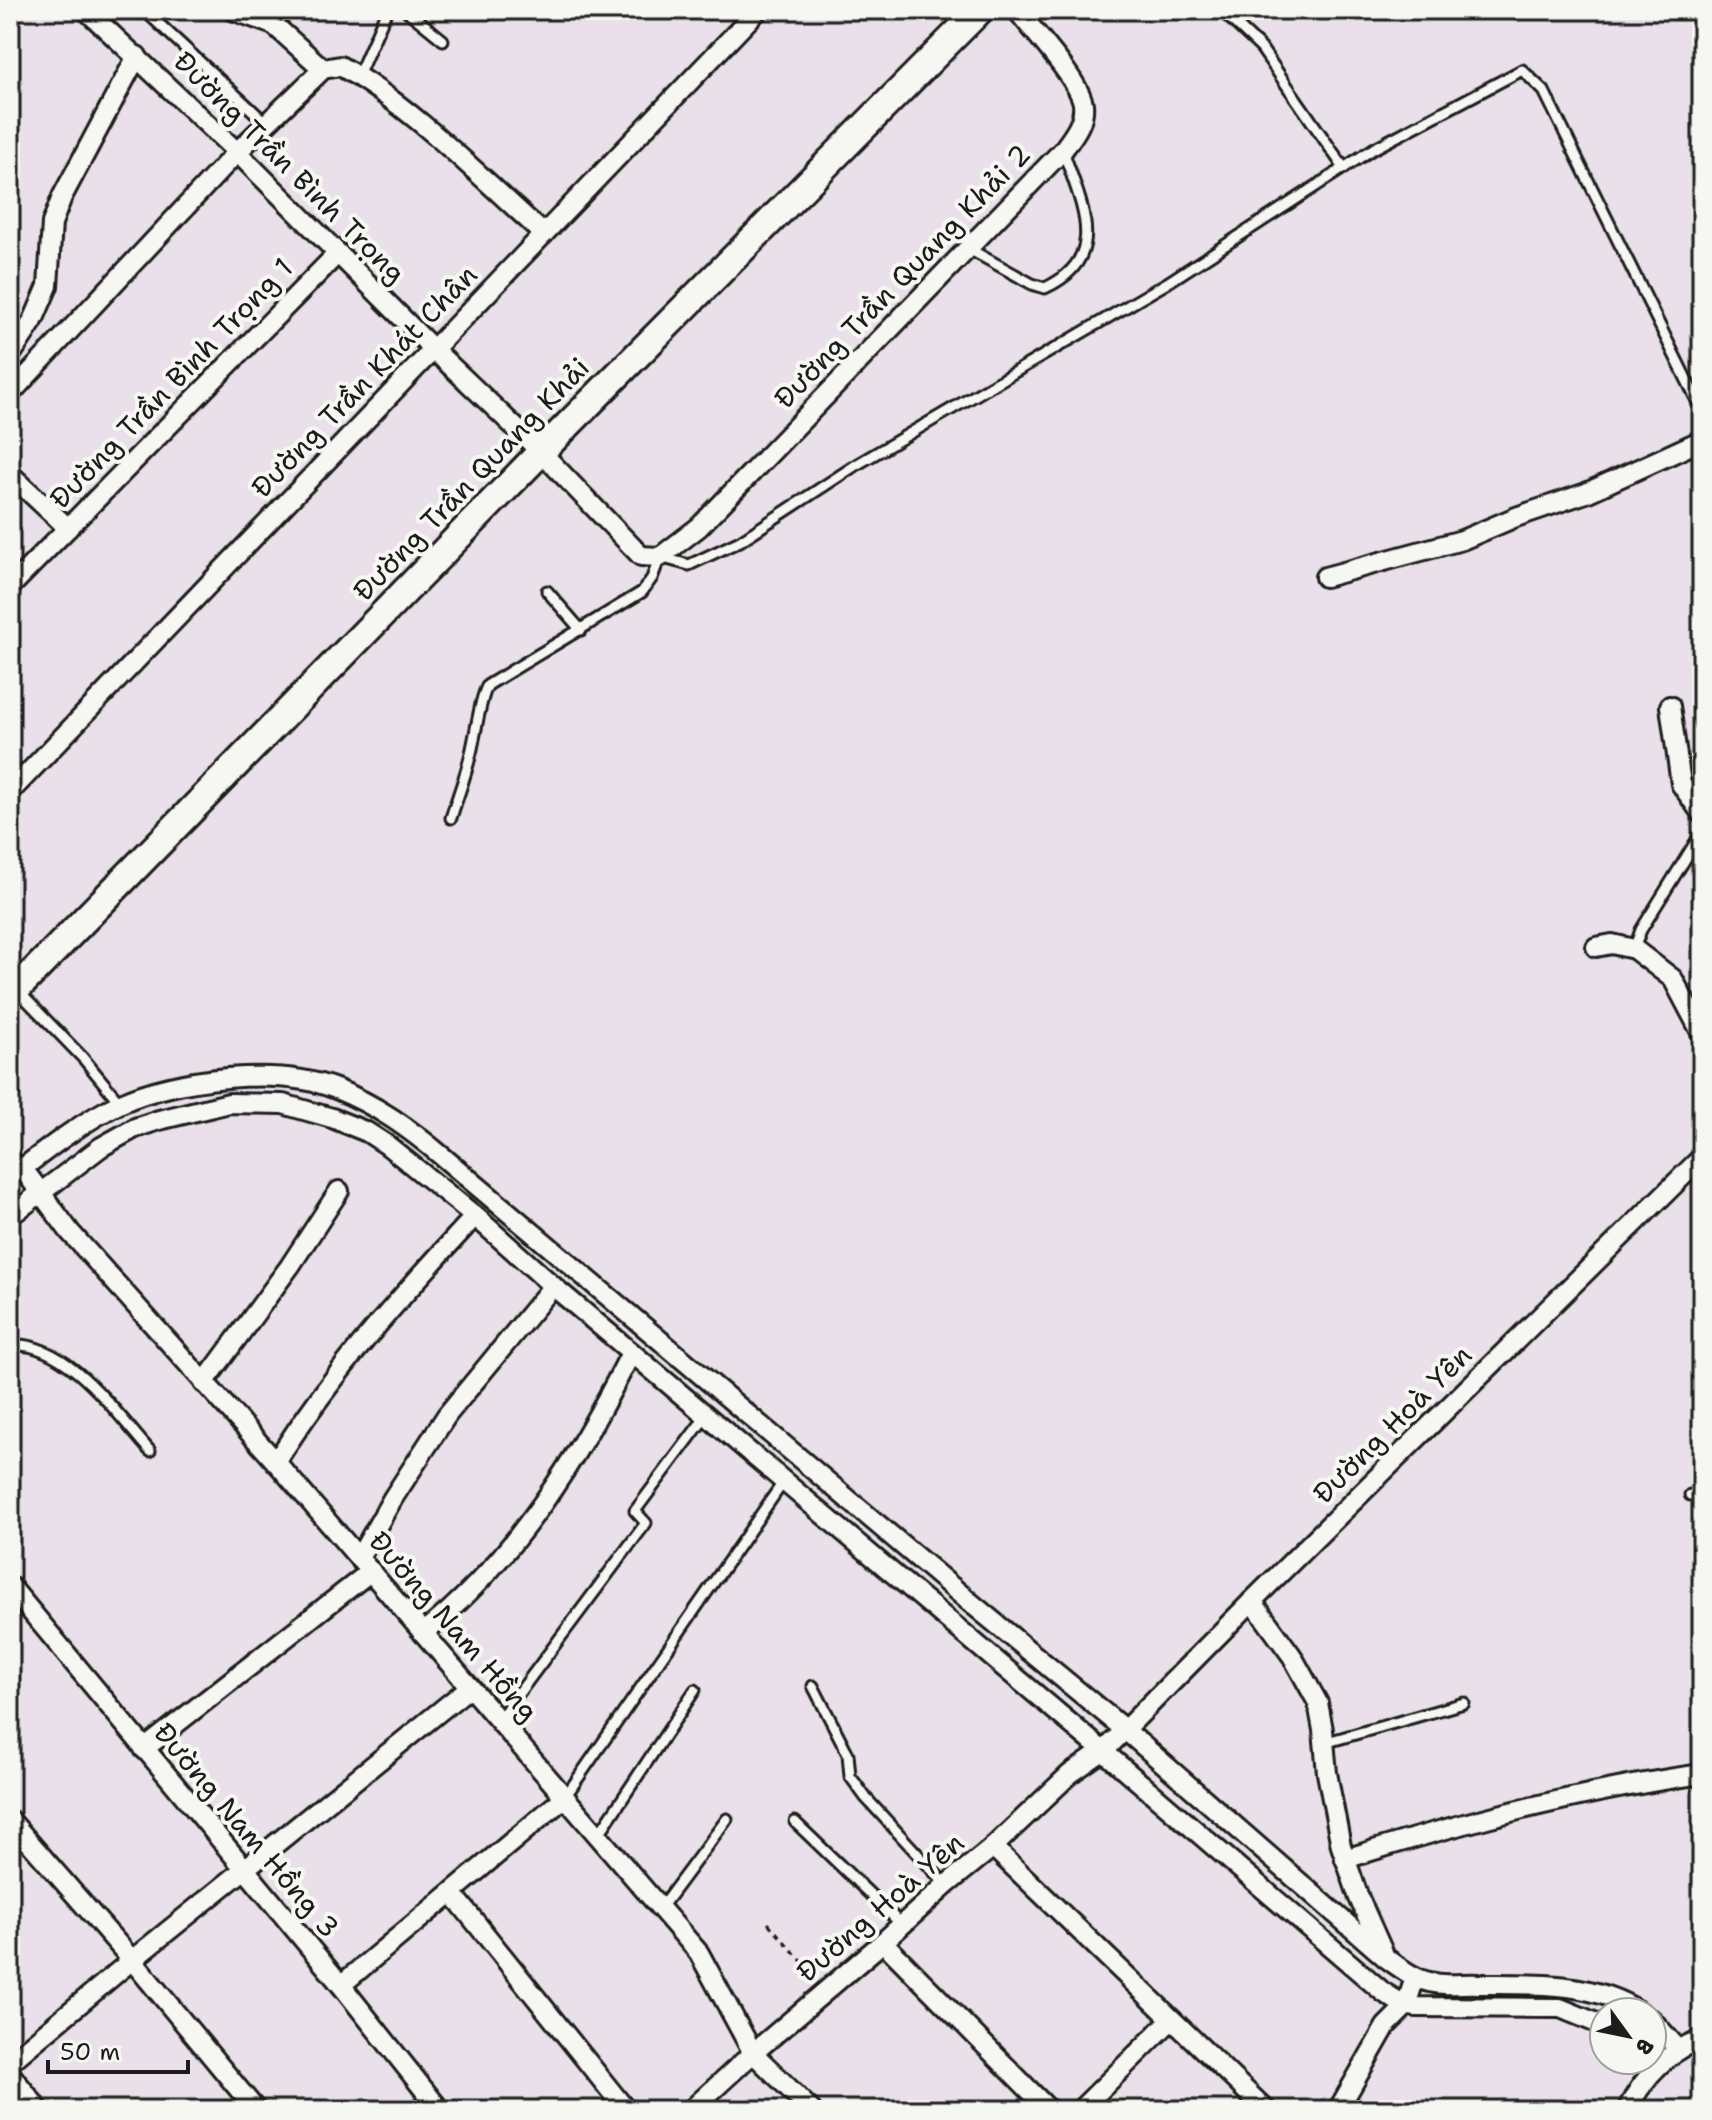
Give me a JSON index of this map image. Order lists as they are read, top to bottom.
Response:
{
  "streets": {
    "main road": ["Đường Trần Quang Khải"],
    "street": [
      "Đường Trần Bình Trọng",
      "Đường Trần Quang Khải 2",
      "Đường Trần Khát Chân",
      "Đường Trần Bình Trọng 1",
      "Đường Hoà Yên",
      "Đường Nam Hồng",
      "Đường Nam Hồng 3"
    ]
  },
  "crossings": [
    ["Đường Trần Bình Trọng", "Đường Trần Quang Khải 2"],
    ["Đường Trần Bình Trọng", "Đường Trần Khát Chân"],
    ["Đường Trần Bình Trọng", "Đường Trần Bình Trọng 1"],
    ["Đường Trần Bình Trọng", "Đường Trần Quang Khải"],
    ["Đường Hoà Yên", "Đường Nam Hồng"]
  ],
  "scale_bar": "50 m",
  "north": "bottom right"
}
